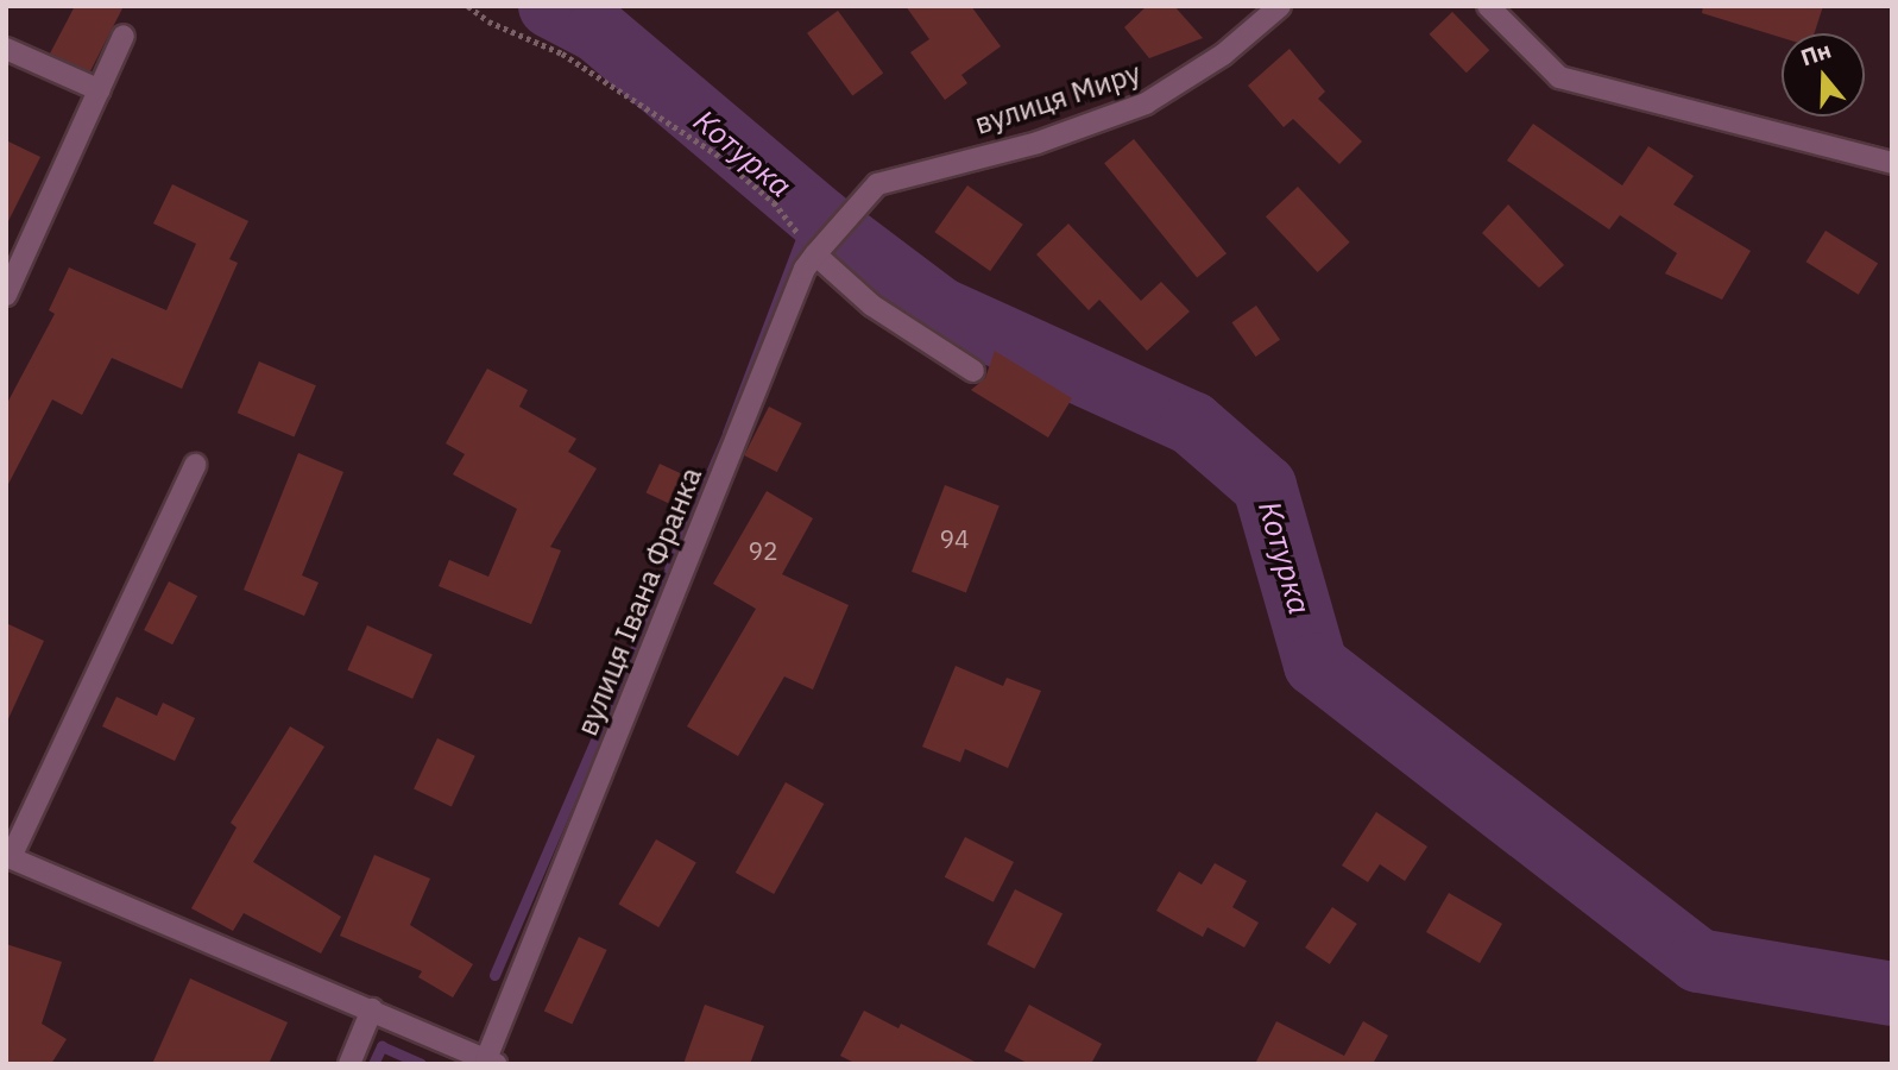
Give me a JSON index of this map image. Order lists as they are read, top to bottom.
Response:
{
  "streets": {
    "street": ["вулиця Миру", "вулиця Івана Франка"]
  },
  "crossings": [
    ["вулиця Миру", "вулиця Івана Франка"]
  ],
  "water": ["Котурка"],
  "house_numbers": ["94", "92"],
  "north": "top"
}
